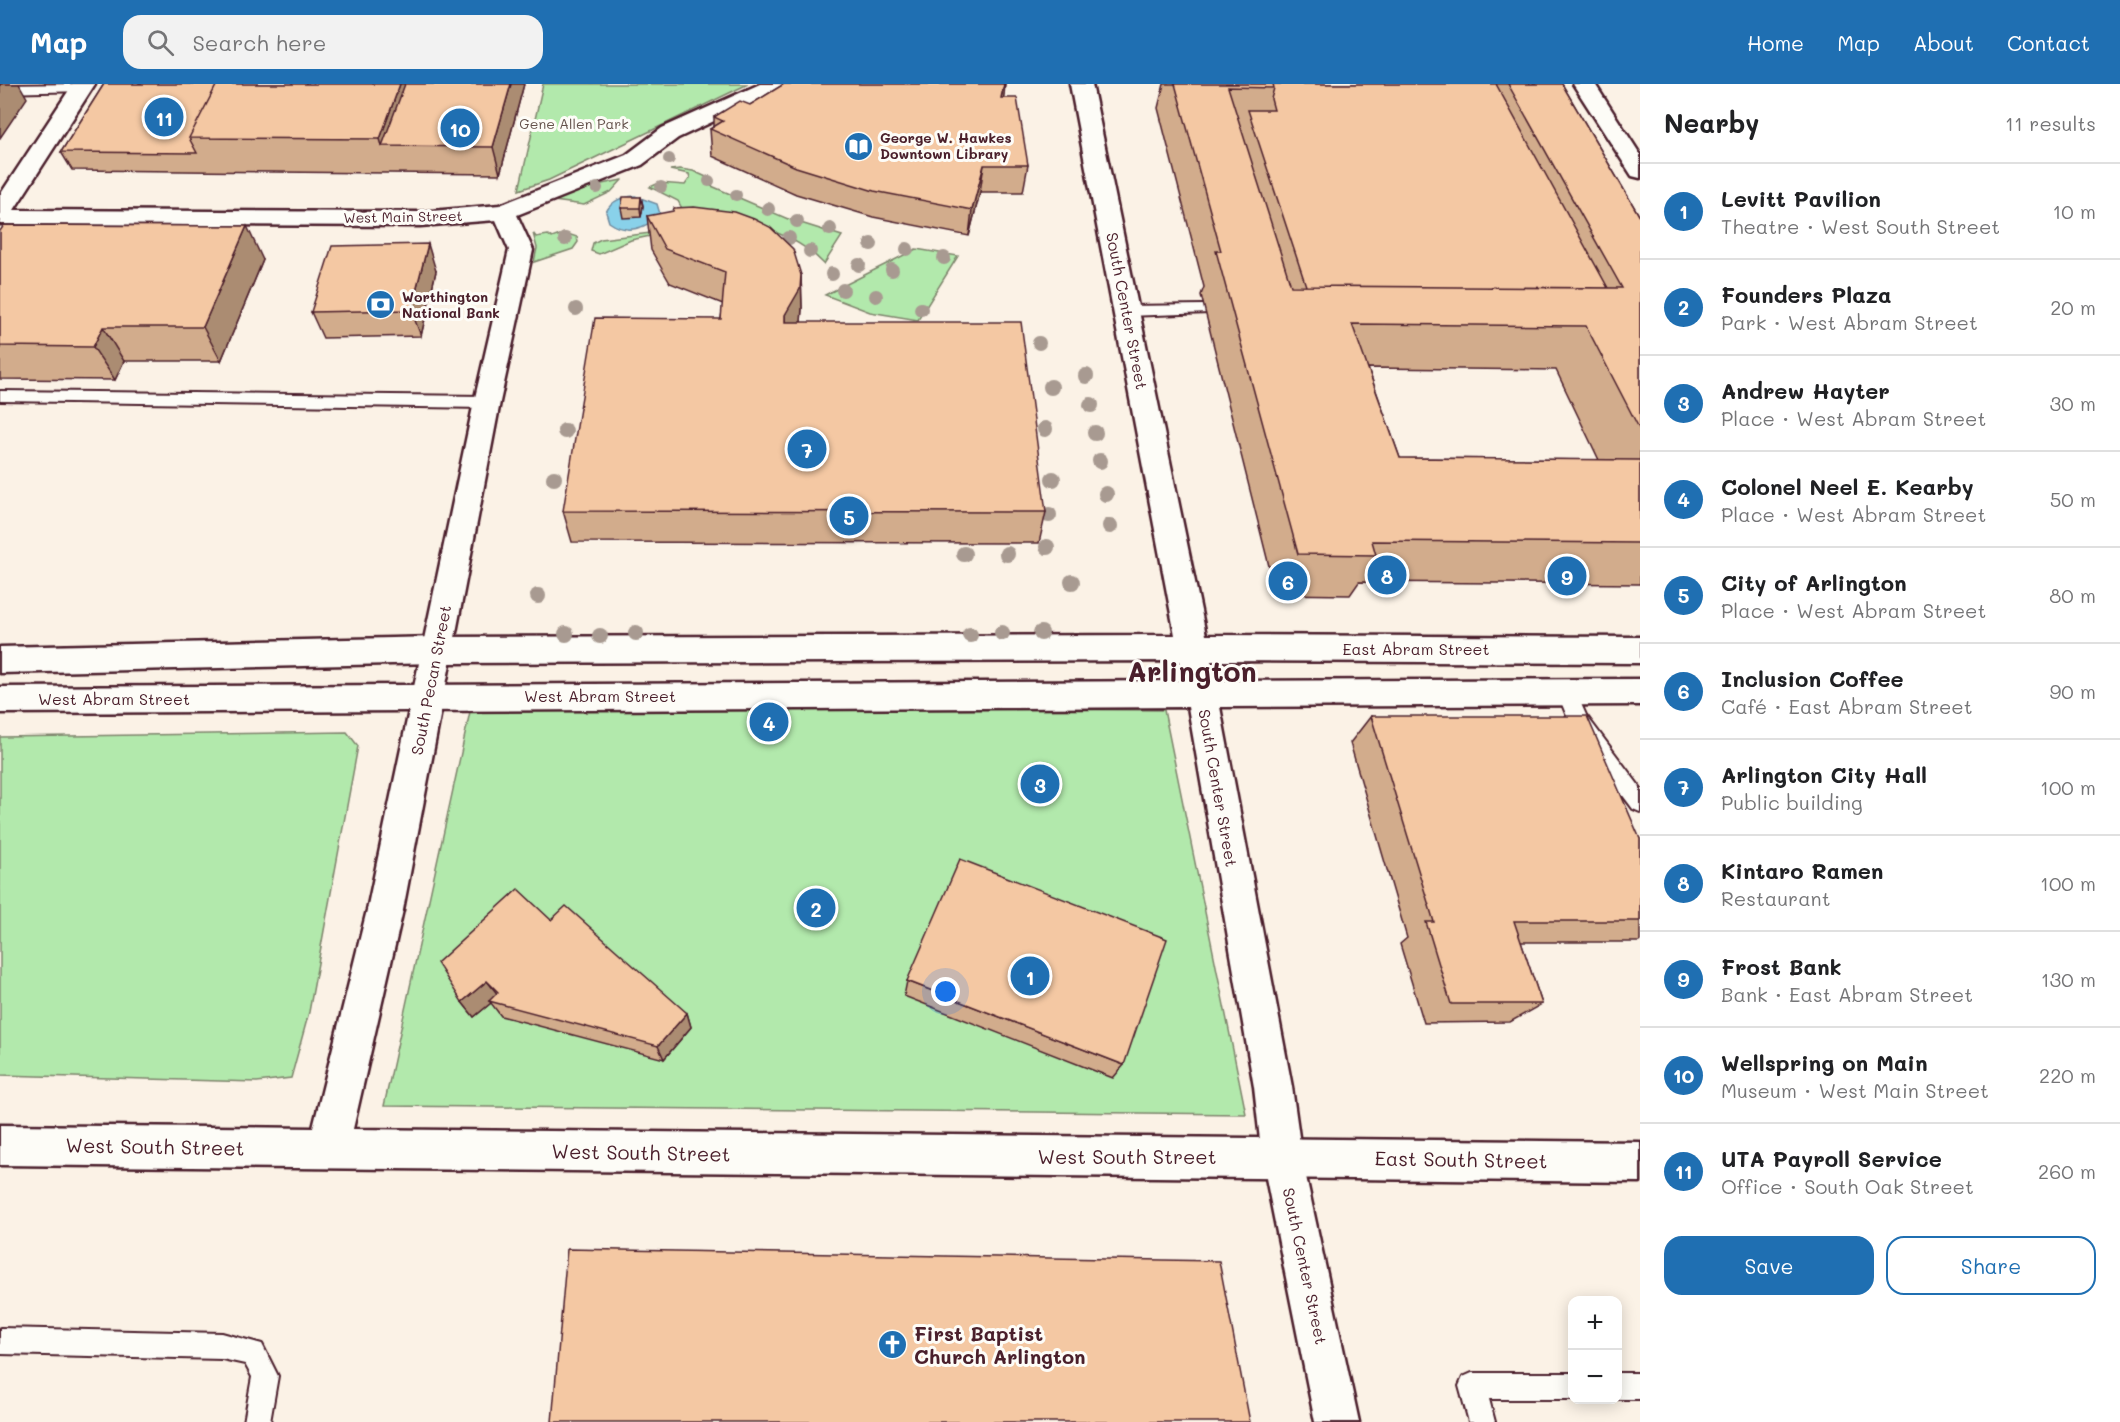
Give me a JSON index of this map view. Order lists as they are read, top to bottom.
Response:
{
  "streets": {
    "main road": [
      "West Main Street",
      "South Center Street",
      "East Abram Street",
      "South Pecan Street",
      "West Abram Street",
      "West South Street",
      "East South Street"
    ]
  },
  "crossings": [
    ["West Main Street", "South Pecan Street"],
    ["South Center Street", "East Abram Street"],
    ["South Center Street", "West Abram Street"],
    ["South Center Street", "West South Street"],
    ["South Center Street", "East South Street"],
    ["South Pecan Street", "West Abram Street"],
    ["South Pecan Street", "West South Street"],
    ["West South Street", "East South Street"]
  ],
  "districts": ["Arlington"],
  "parks": ["Gene Allen Park"],
  "places": {
    "library": ["George W. Hawkes Downtown Library"],
    "bank": ["Worthington National Bank"],
    "church": ["First Baptist Church Arlington"]
  },
  "page": {
    "header": "Map",
    "search": "Search here",
    "nav": [
      "Home",
      "Map",
      "About",
      "Contact"
    ],
    "heading": ["Nearby", "11 results"],
    "pins": [
      "11",
      "10",
      "7",
      "5",
      "8",
      "9",
      "6",
      "4",
      "3",
      "2",
      "1"
    ],
    "list": [
      {
        "mark": "1",
        "name": "Levitt Pavilion",
        "note": "Theatre · West South Street",
        "value": "10 m"
      },
      {
        "mark": "2",
        "name": "Founders Plaza",
        "note": "Park · West Abram Street",
        "value": "20 m"
      },
      {
        "mark": "3",
        "name": "Andrew Hayter",
        "note": "Place · West Abram Street",
        "value": "30 m"
      },
      {
        "mark": "4",
        "name": "Colonel Neel E. Kearby",
        "note": "Place · West Abram Street",
        "value": "50 m"
      },
      {
        "mark": "5",
        "name": "City of Arlington",
        "note": "Place · West Abram Street",
        "value": "80 m"
      },
      {
        "mark": "6",
        "name": "Inclusion Coffee",
        "note": "Café · East Abram Street",
        "value": "90 m"
      },
      {
        "mark": "7",
        "name": "Arlington City Hall",
        "note": "Public building",
        "value": "100 m"
      },
      {
        "mark": "8",
        "name": "Kintaro Ramen",
        "note": "Restaurant",
        "value": "100 m"
      },
      {
        "mark": "9",
        "name": "Frost Bank",
        "note": "Bank · East Abram Street",
        "value": "130 m"
      },
      {
        "mark": "10",
        "name": "Wellspring on Main",
        "note": "Museum · West Main Street",
        "value": "220 m"
      },
      {
        "mark": "11",
        "name": "UTA Payroll Service",
        "note": "Office · South Oak Street",
        "value": "260 m"
      }
    ],
    "buttons": ["Save", "Share"],
    "map_buttons": ["+", "−"]
  }
}
